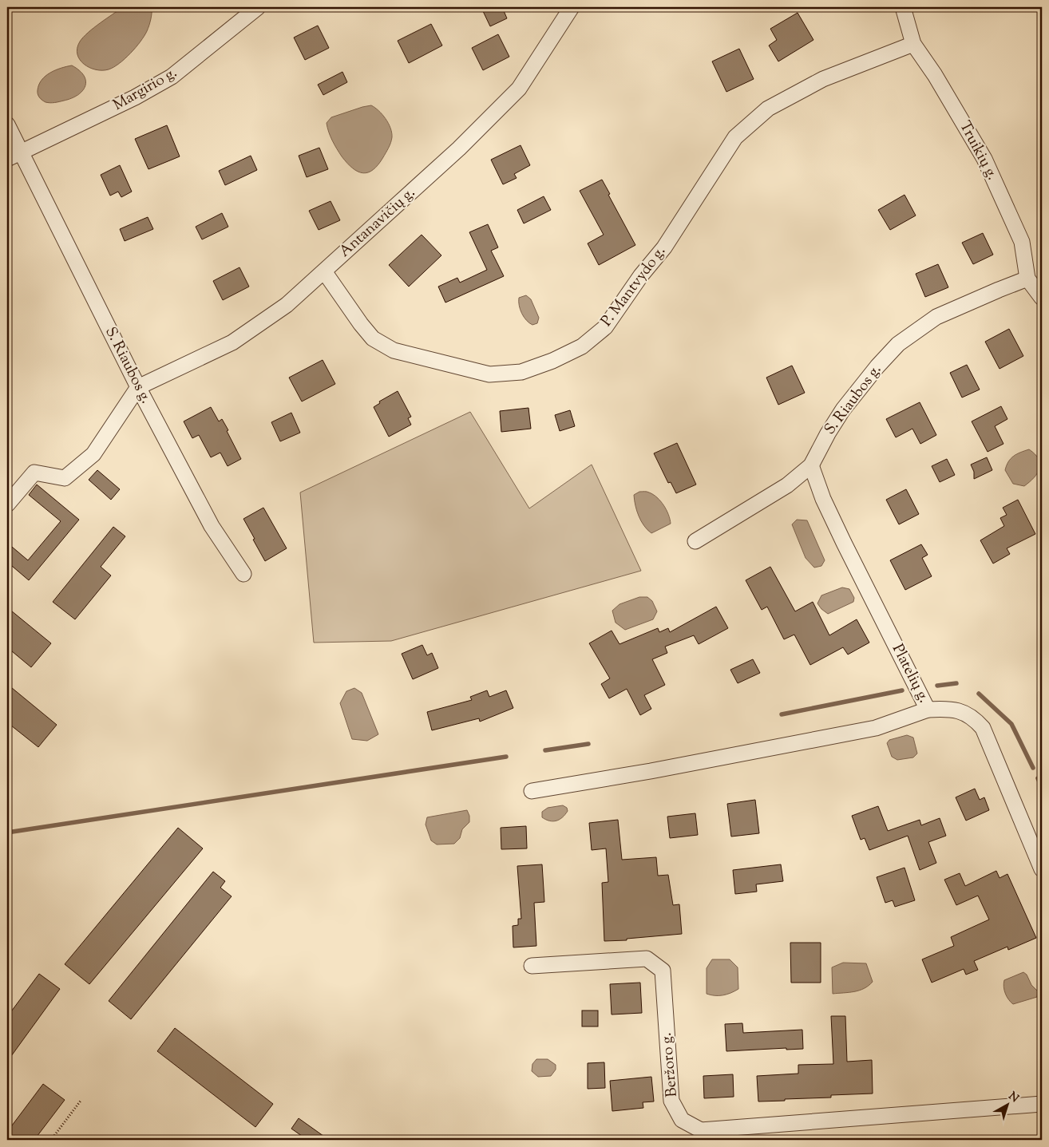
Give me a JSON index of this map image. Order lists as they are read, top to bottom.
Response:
{
  "streets": {
    "street": [
      "Margirio g.",
      "Truikių g.",
      "Antanavičių g.",
      "P. Mantvydo g.",
      "S. Riaubos g.",
      "Platelių g.",
      "Beržoro g."
    ]
  },
  "crossings": [
    ["Margirio g.", "S. Riaubos g."],
    ["Truikių g.", "P. Mantvydo g."],
    ["Truikių g.", "S. Riaubos g."],
    ["Antanavičių g.", "P. Mantvydo g."],
    ["Antanavičių g.", "S. Riaubos g."],
    ["S. Riaubos g.", "Platelių g."]
  ],
  "north": "top right"
}
